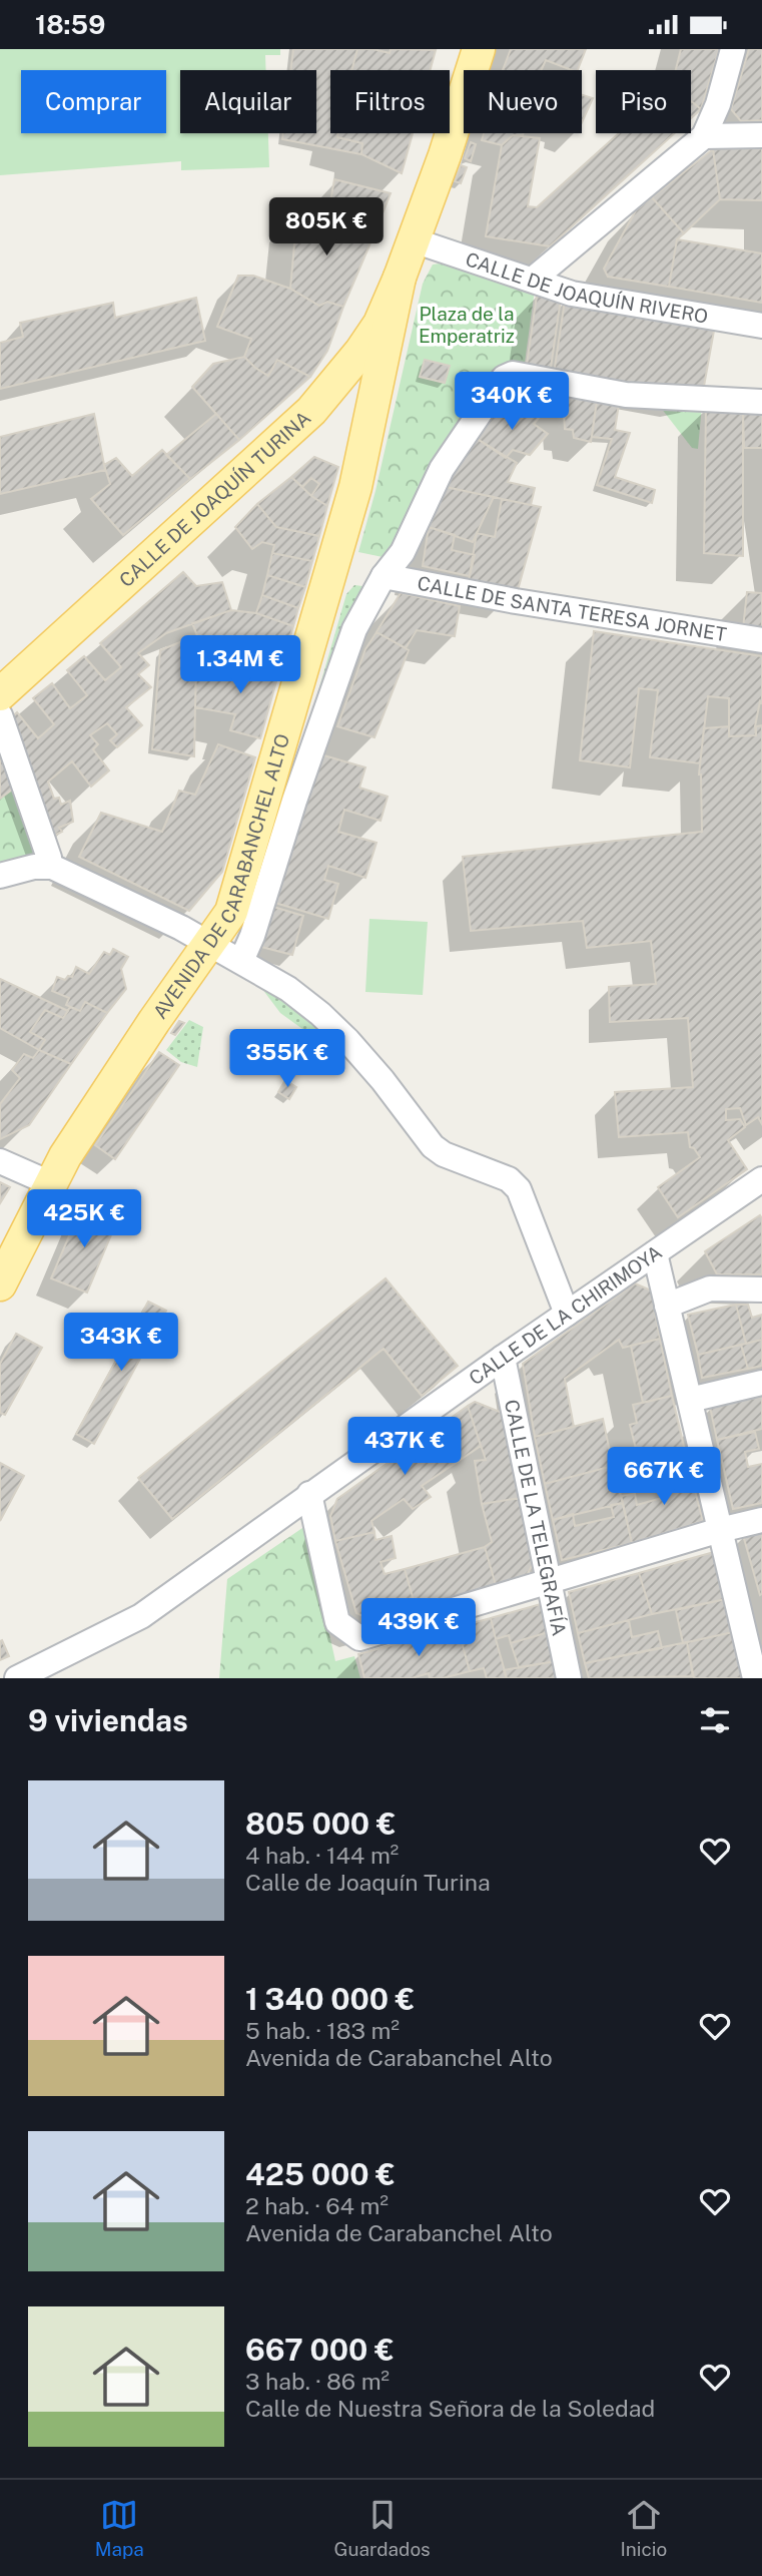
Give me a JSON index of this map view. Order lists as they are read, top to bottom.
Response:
{
  "streets": {
    "main road": ["CALLE DE JOAQUÍN TURINA", "AVENIDA DE CARABANCHEL ALTO"],
    "street": [
      "CALLE DE JOAQUÍN RIVERO",
      "CALLE DE SANTA TERESA JORNET",
      "CALLE DE LA CHIRIMOYA",
      "CALLE DE LA TELEGRAFÍA"
    ]
  },
  "crossings": [
    ["CALLE DE JOAQUÍN TURINA", "AVENIDA DE CARABANCHEL ALTO"],
    ["CALLE DE SANTA TERESA JORNET", "AVENIDA DE CARABANCHEL ALTO"],
    ["CALLE DE LA CHIRIMOYA", "CALLE DE LA TELEGRAFÍA"]
  ],
  "parks": ["Plaza de la Emperatriz"],
  "page": {
    "status": "18:59",
    "chip": [
      "Comprar",
      "Alquilar",
      "Filtros",
      "Nuevo",
      "Piso"
    ],
    "price": [
      "805K €",
      "340K €",
      "1.34M €",
      "355K €",
      "425K €",
      "343K €",
      "437K €",
      "667K €",
      "439K €"
    ],
    "heading": "9 viviendas",
    "list": [
      {
        "name": "805 000 €",
        "note": "4 hab. · 144 m² · Calle de Joaquín Turina"
      },
      {
        "name": "1 340 000 €",
        "note": "5 hab. · 183 m² · Avenida de Carabanchel Alto"
      },
      {
        "name": "425 000 €",
        "note": "2 hab. · 64 m² · Avenida de Carabanchel Alto"
      },
      {
        "name": "667 000 €",
        "note": "3 hab. · 86 m² · Calle de Nuestra Señora de la Soledad"
      }
    ],
    "tabs": ["Mapa", "Guardados", "Inicio"]
  }
}
